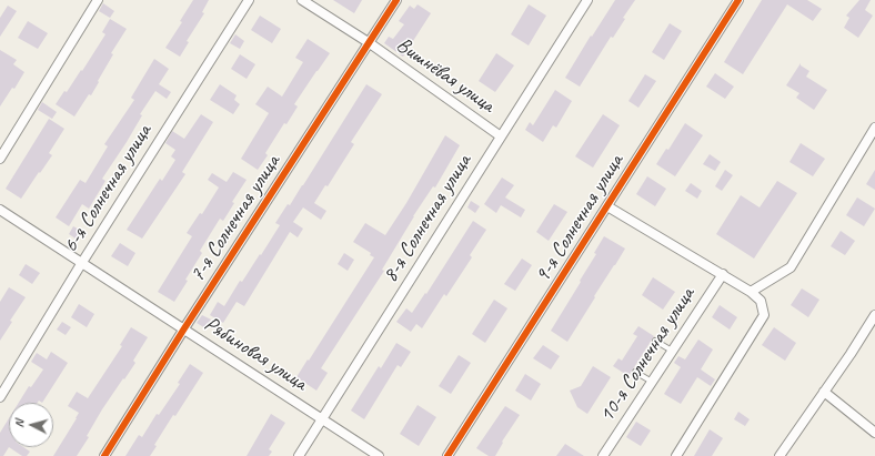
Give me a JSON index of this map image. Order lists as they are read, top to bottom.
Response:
{
  "streets": {
    "street": [
      "Вишнёвая улица",
      "6-я Солнечная улица",
      "7-я Солнечная улица",
      "8-я Солнечная улица",
      "9-я Солнечная улица",
      "Рябиновая улица",
      "10-я Солнечная улица"
    ]
  },
  "crossings": [
    ["Вишнёвая улица", "7-я Солнечная улица"],
    ["Вишнёвая улица", "8-я Солнечная улица"],
    ["6-я Солнечная улица", "Рябиновая улица"],
    ["7-я Солнечная улица", "Рябиновая улица"],
    ["8-я Солнечная улица", "Рябиновая улица"]
  ],
  "north": "left"
}
